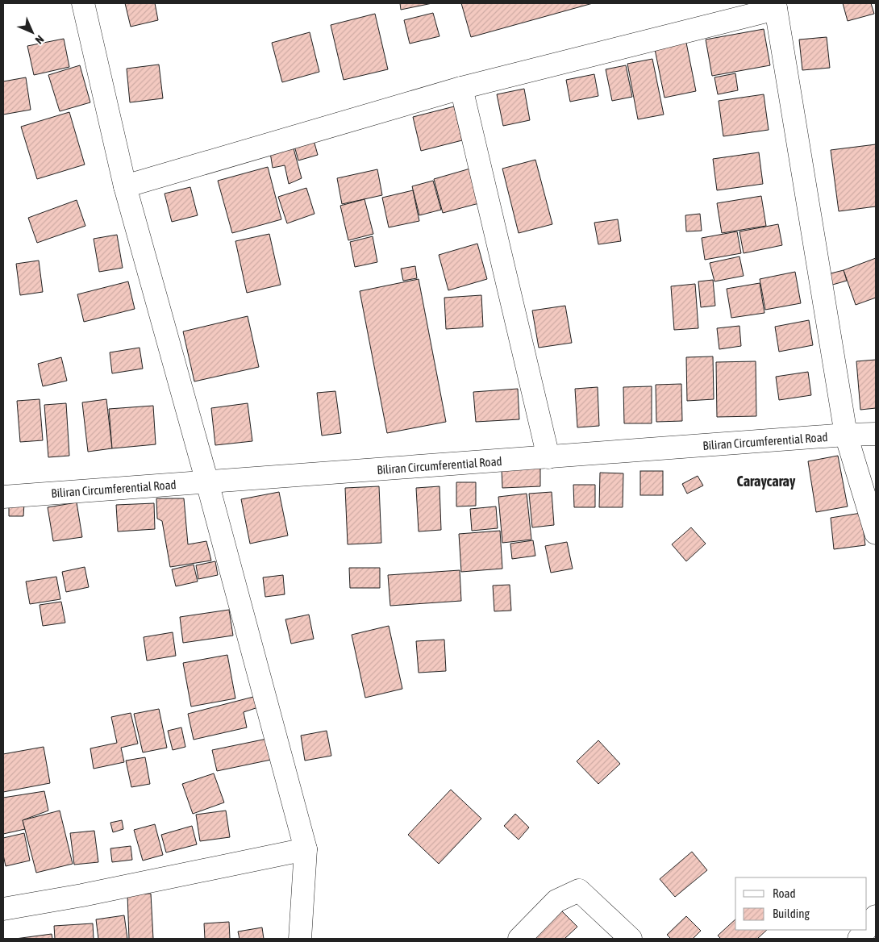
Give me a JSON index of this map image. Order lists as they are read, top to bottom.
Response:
{
  "streets": {
    "street": ["Biliran Circumferential Road"]
  },
  "districts": ["Caraycaray"],
  "legend": ["Road", "Building"],
  "north": "bottom right"
}
